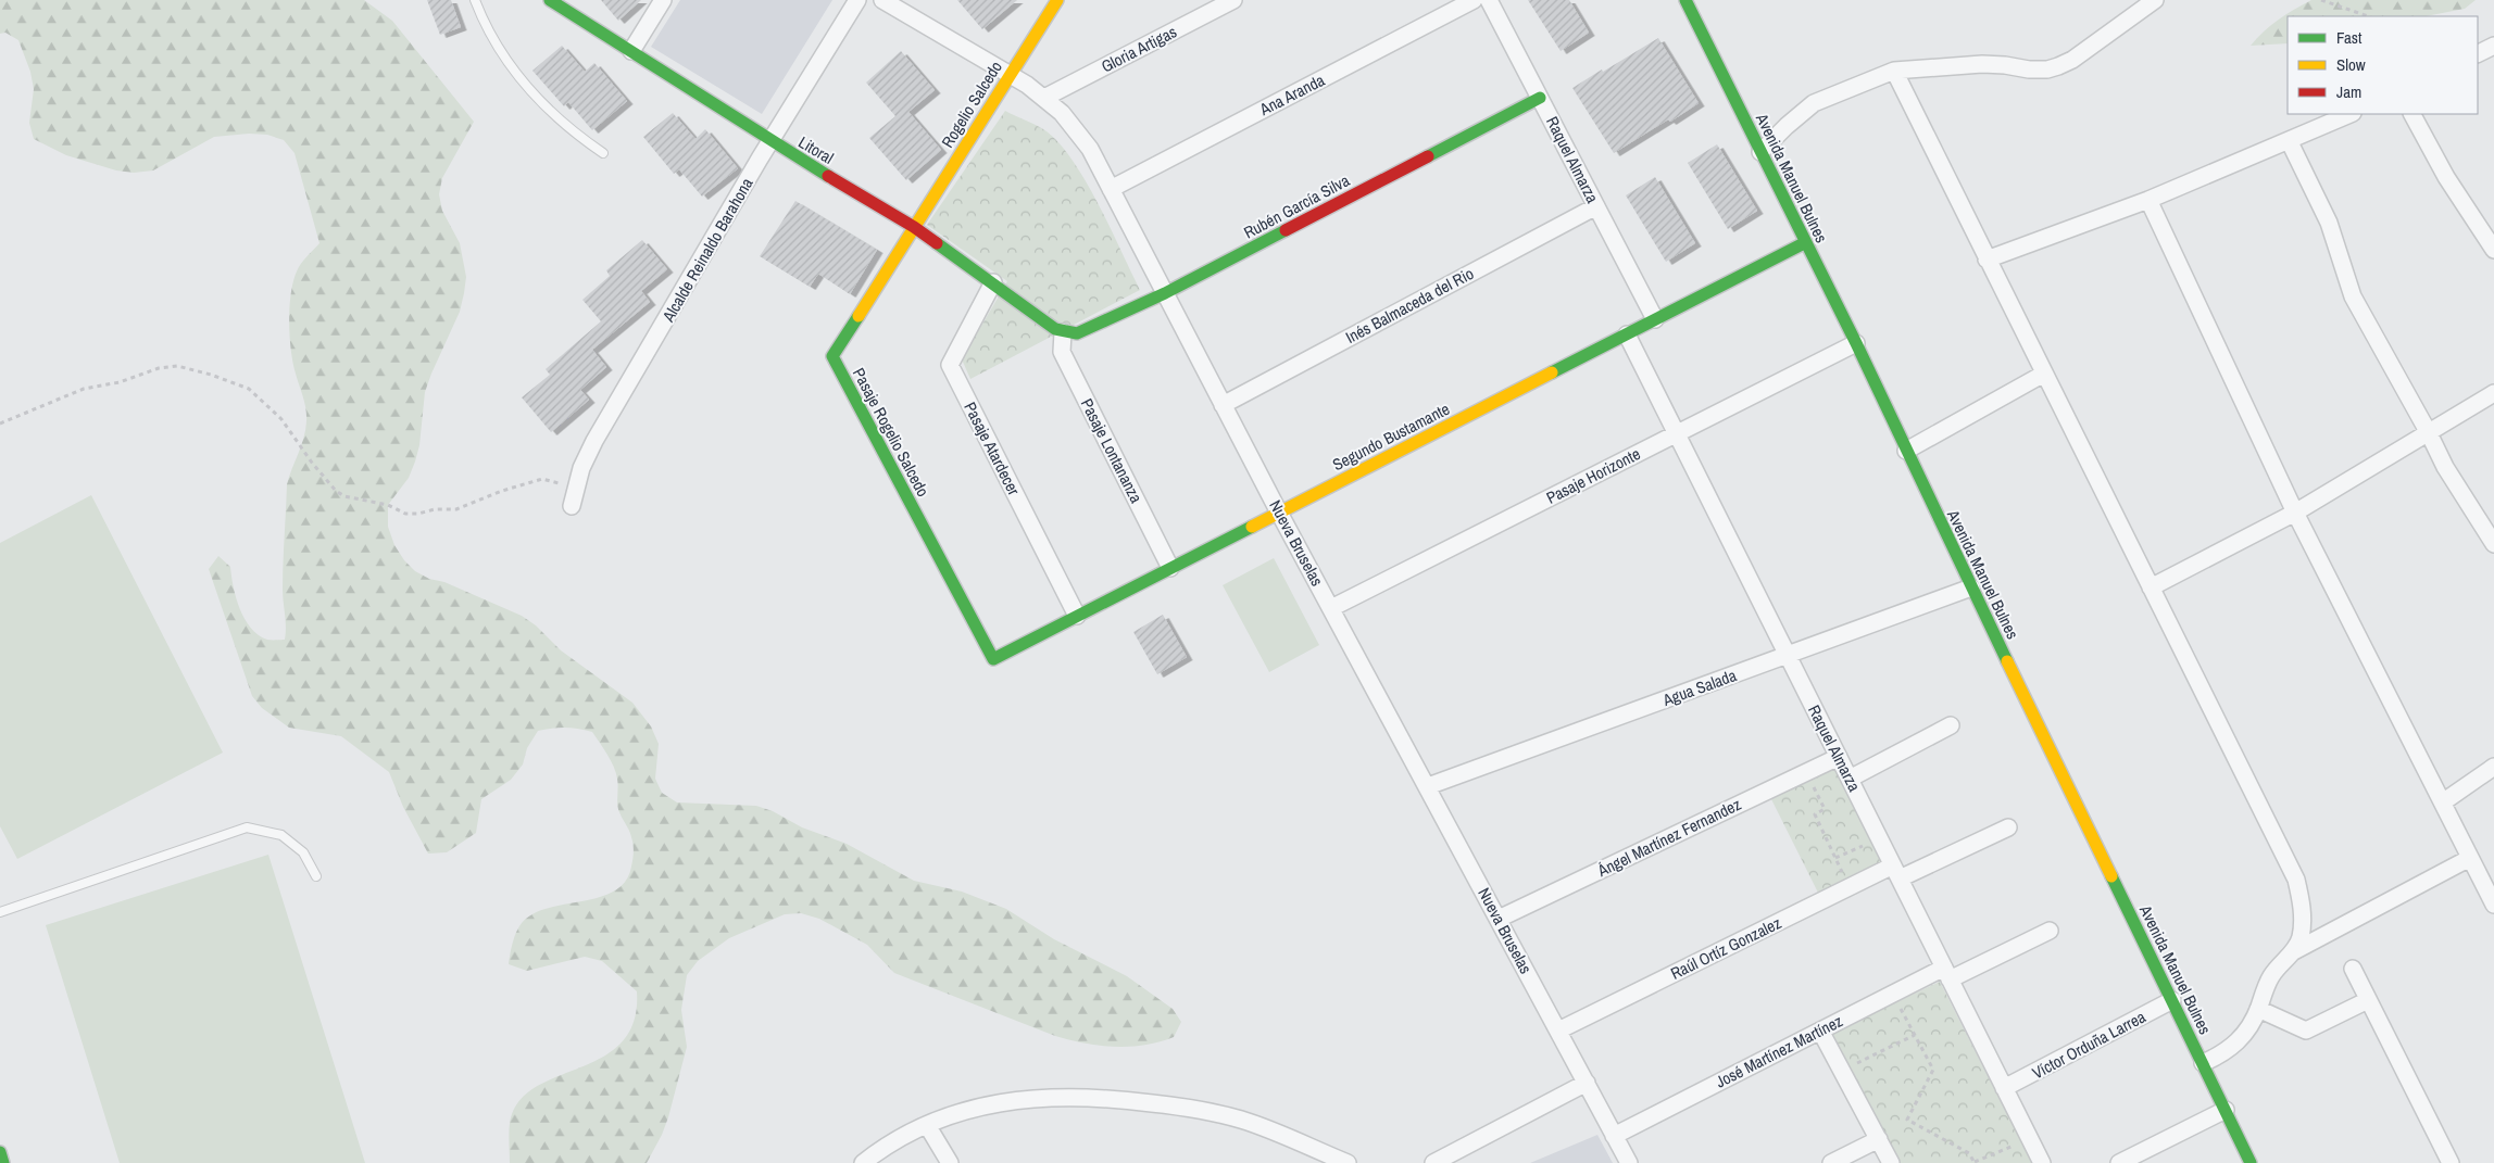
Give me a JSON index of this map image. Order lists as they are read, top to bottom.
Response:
{
  "streets": {
    "street": [
      "Gloria Artigas",
      "Ana Aranda",
      "Rogelio Salcedo",
      "Litoral",
      "Raquel Almarza",
      "Avenida Manuel Bulnes",
      "Rubén García Silva",
      "Alcalde Reinaldo Barahona",
      "Inés Balmaceda del Rio",
      "Pasaje Rogelio Salcedo",
      "Segundo Bustamante",
      "Pasaje Atardecer",
      "Pasaje Lontananza",
      "Pasaje Horizonte",
      "Nueva Bruselas",
      "Agua Salada",
      "Ángel Martínez Fernandez",
      "Raúl Ortíz Gonzalez",
      "Víctor Orduña Larrea",
      "José Martínez Martínez"
    ]
  },
  "crossings": [
    ["Gloria Artigas", "Nueva Bruselas"],
    ["Ana Aranda", "Nueva Bruselas"],
    ["Rogelio Salcedo", "Litoral"],
    ["Rogelio Salcedo", "Pasaje Rogelio Salcedo"],
    ["Rogelio Salcedo", "Nueva Bruselas"],
    ["Litoral", "Rubén García Silva"],
    ["Litoral", "Alcalde Reinaldo Barahona"],
    ["Litoral", "Pasaje Rogelio Salcedo"],
    ["Litoral", "Pasaje Atardecer"],
    ["Litoral", "Pasaje Lontananza"],
    ["Raquel Almarza", "Rubén García Silva"],
    ["Raquel Almarza", "Inés Balmaceda del Rio"],
    ["Raquel Almarza", "Segundo Bustamante"],
    ["Raquel Almarza", "Pasaje Horizonte"],
    ["Raquel Almarza", "Agua Salada"],
    ["Raquel Almarza", "Ángel Martínez Fernandez"],
    ["Raquel Almarza", "Raúl Ortíz Gonzalez"],
    ["Raquel Almarza", "Víctor Orduña Larrea"],
    ["Raquel Almarza", "José Martínez Martínez"],
    ["Avenida Manuel Bulnes", "Segundo Bustamante"],
    ["Avenida Manuel Bulnes", "Pasaje Horizonte"],
    ["Avenida Manuel Bulnes", "Agua Salada"],
    ["Avenida Manuel Bulnes", "Víctor Orduña Larrea"],
    ["Rubén García Silva", "Pasaje Lontananza"],
    ["Rubén García Silva", "Nueva Bruselas"],
    ["Inés Balmaceda del Rio", "Nueva Bruselas"],
    ["Pasaje Rogelio Salcedo", "Segundo Bustamante"],
    ["Segundo Bustamante", "Pasaje Atardecer"],
    ["Segundo Bustamante", "Pasaje Lontananza"],
    ["Segundo Bustamante", "Nueva Bruselas"],
    ["Pasaje Horizonte", "Nueva Bruselas"],
    ["Nueva Bruselas", "Agua Salada"],
    ["Nueva Bruselas", "Ángel Martínez Fernandez"],
    ["Nueva Bruselas", "Raúl Ortíz Gonzalez"],
    ["Nueva Bruselas", "José Martínez Martínez"]
  ],
  "legend": ["Fast", "Slow", "Jam"]
}
